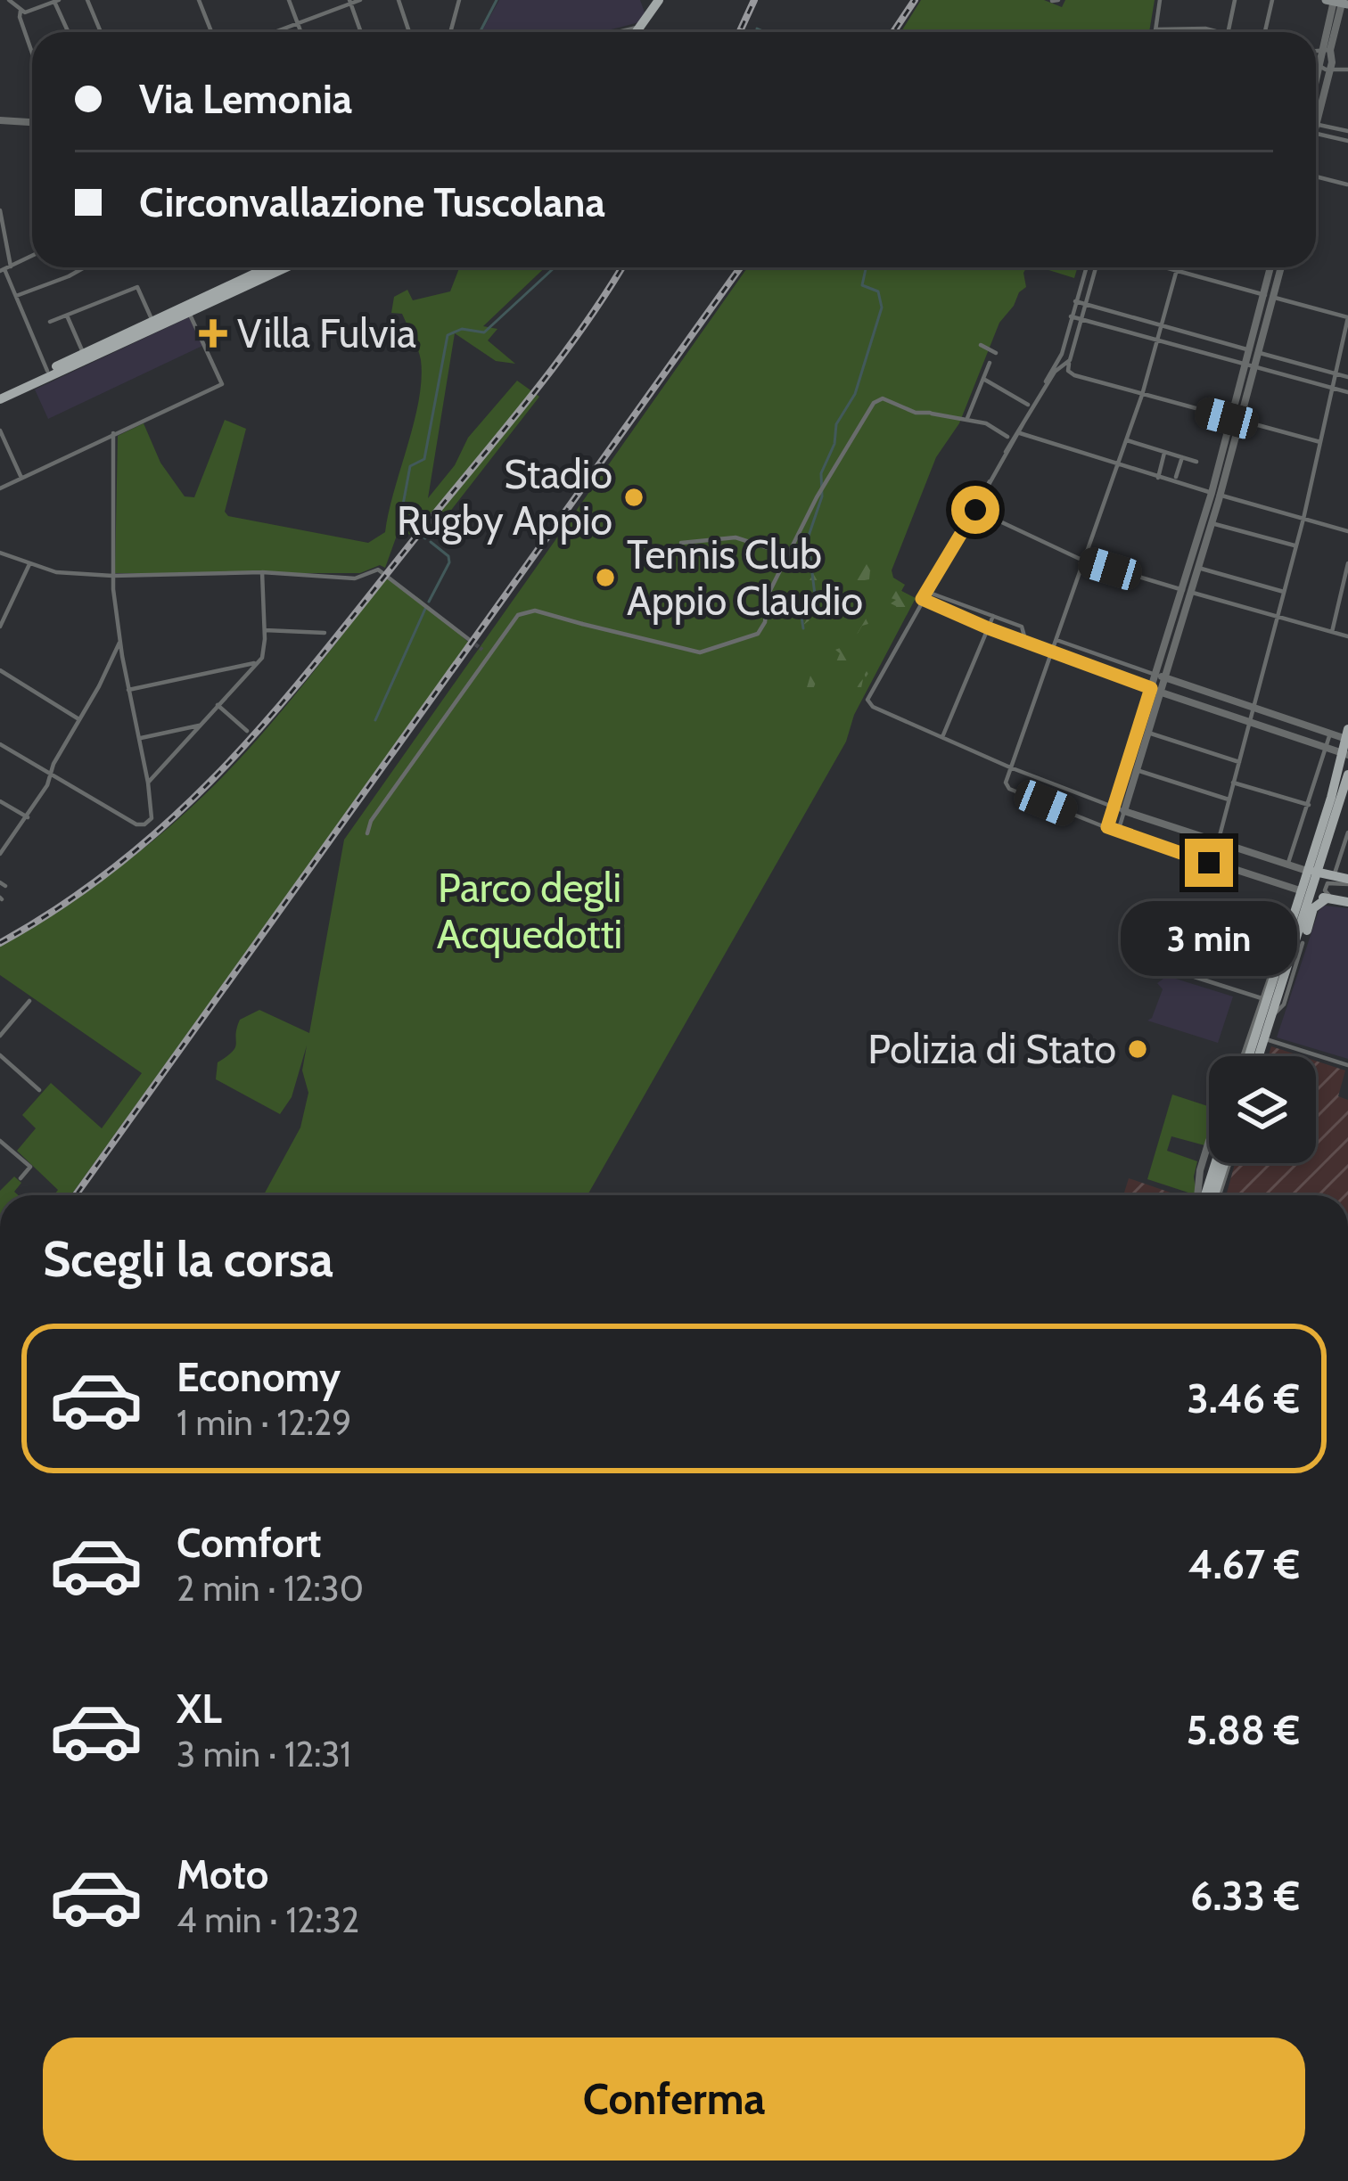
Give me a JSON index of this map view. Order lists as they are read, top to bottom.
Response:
{
  "parks": ["Parco degli Acquedotti"],
  "places": {
    "health": ["Villa Fulvia"],
    "other": ["Stadio Rugby Appio", "Tennis Club Appio Claudio", "Polizia di Stato"]
  },
  "page": {
    "banner": ["Via Lemonia", "Circonvallazione Tuscolana"],
    "bubble": "3 min",
    "heading": "Scegli la corsa",
    "list": [
      {
        "name": "Economy",
        "note": "1 min · 12:29",
        "value": "3.46 €"
      },
      {
        "name": "Comfort",
        "note": "2 min · 12:30",
        "value": "4.67 €"
      },
      {
        "name": "XL",
        "note": "3 min · 12:31",
        "value": "5.88 €"
      },
      {
        "name": "Moto",
        "note": "4 min · 12:32",
        "value": "6.33 €"
      }
    ],
    "buttons": "Conferma"
  }
}
